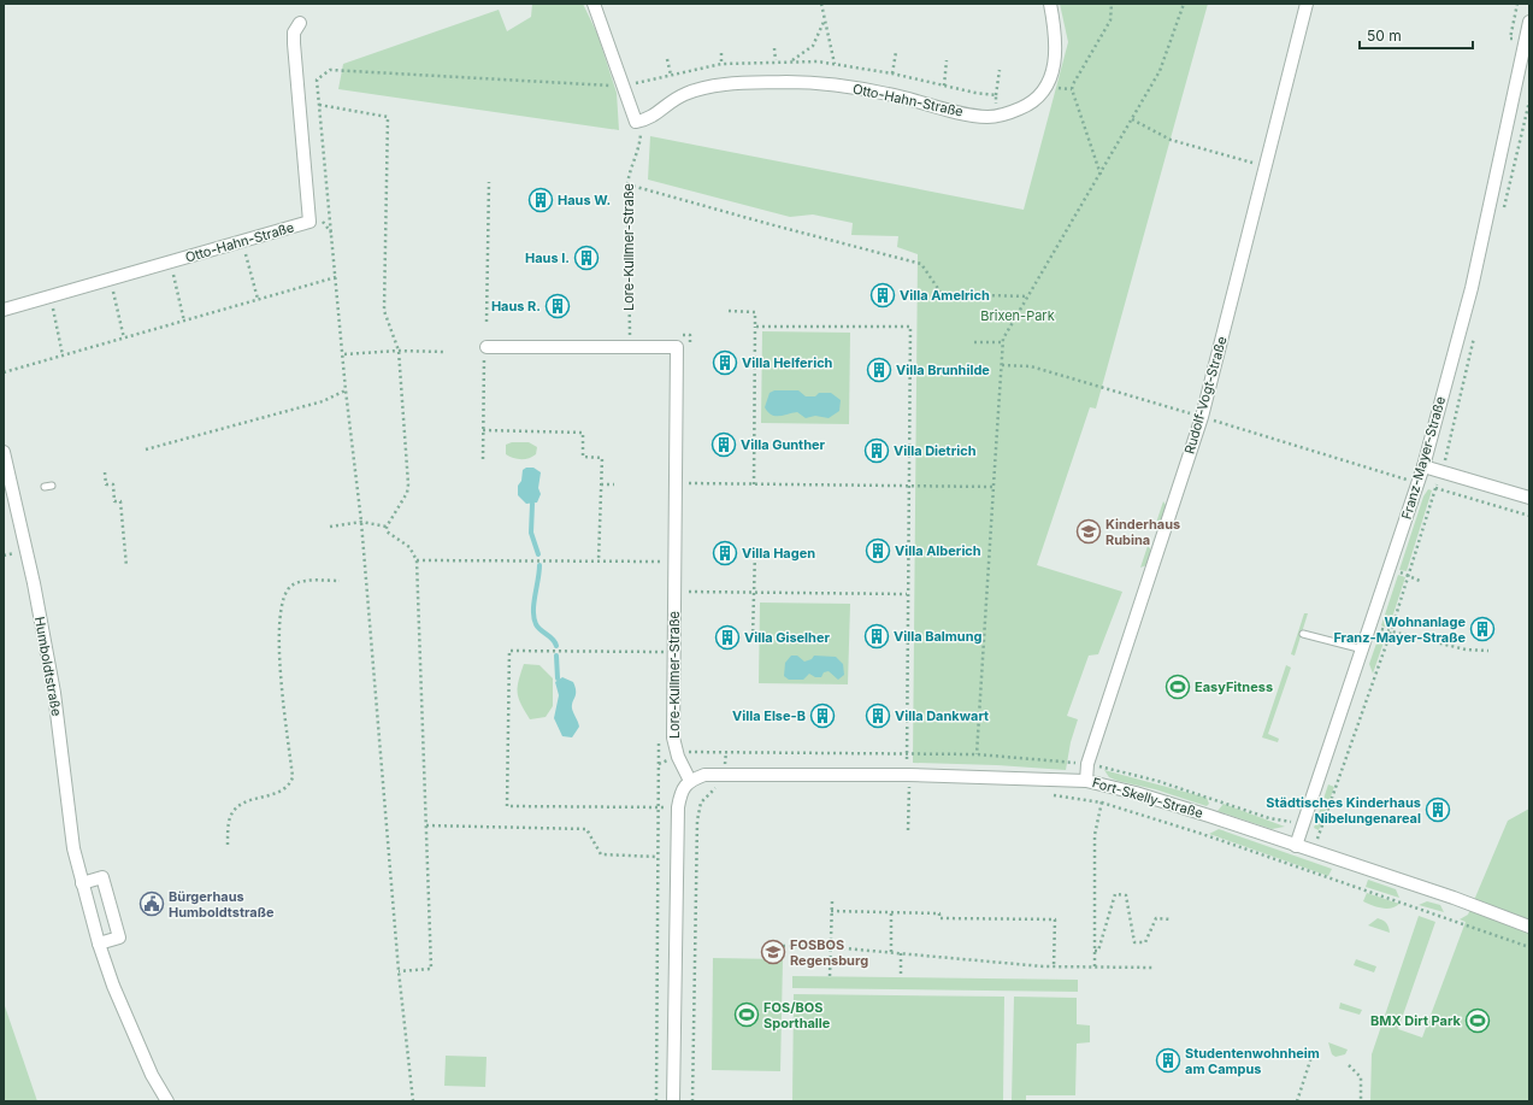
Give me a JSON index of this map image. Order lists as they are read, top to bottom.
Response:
{
  "streets": {
    "street": [
      "Otto-Hahn-Straße",
      "Lore-Kullmer-Straße",
      "Rudolf-Vogt-Straße",
      "Franz-Mayer-Straße",
      "Humboldtstraße",
      "Fort-Skelly-Straße"
    ]
  },
  "crossings": [
    ["Otto-Hahn-Straße", "Lore-Kullmer-Straße"],
    ["Lore-Kullmer-Straße", "Fort-Skelly-Straße"],
    ["Rudolf-Vogt-Straße", "Fort-Skelly-Straße"],
    ["Franz-Mayer-Straße", "Fort-Skelly-Straße"]
  ],
  "parks": ["Brixen-Park"],
  "places": {
    "building": [
      "Haus W.",
      "Haus I.",
      "Villa Amelrich",
      "Haus R.",
      "Villa Helferich",
      "Villa Brunhilde",
      "Villa Gunther",
      "Villa Dietrich",
      "Villa Alberich",
      "Villa Hagen",
      "Wohnanlage Franz-Mayer-Straße",
      "Villa Balmung",
      "Villa Giselher",
      "Villa Else-B",
      "Villa Dankwart",
      "Städtisches Kinderhaus Nibelungenareal",
      "Studentenwohnheim am Campus"
    ],
    "school or university": ["Kinderhaus Rubina", "FOSBOS Regensburg"],
    "sports": ["EasyFitness", "FOS/BOS Sporthalle", "BMX Dirt Park"],
    "public building": ["Bürgerhaus Humboldtstraße"]
  },
  "scale_bar": "50 m"
}
